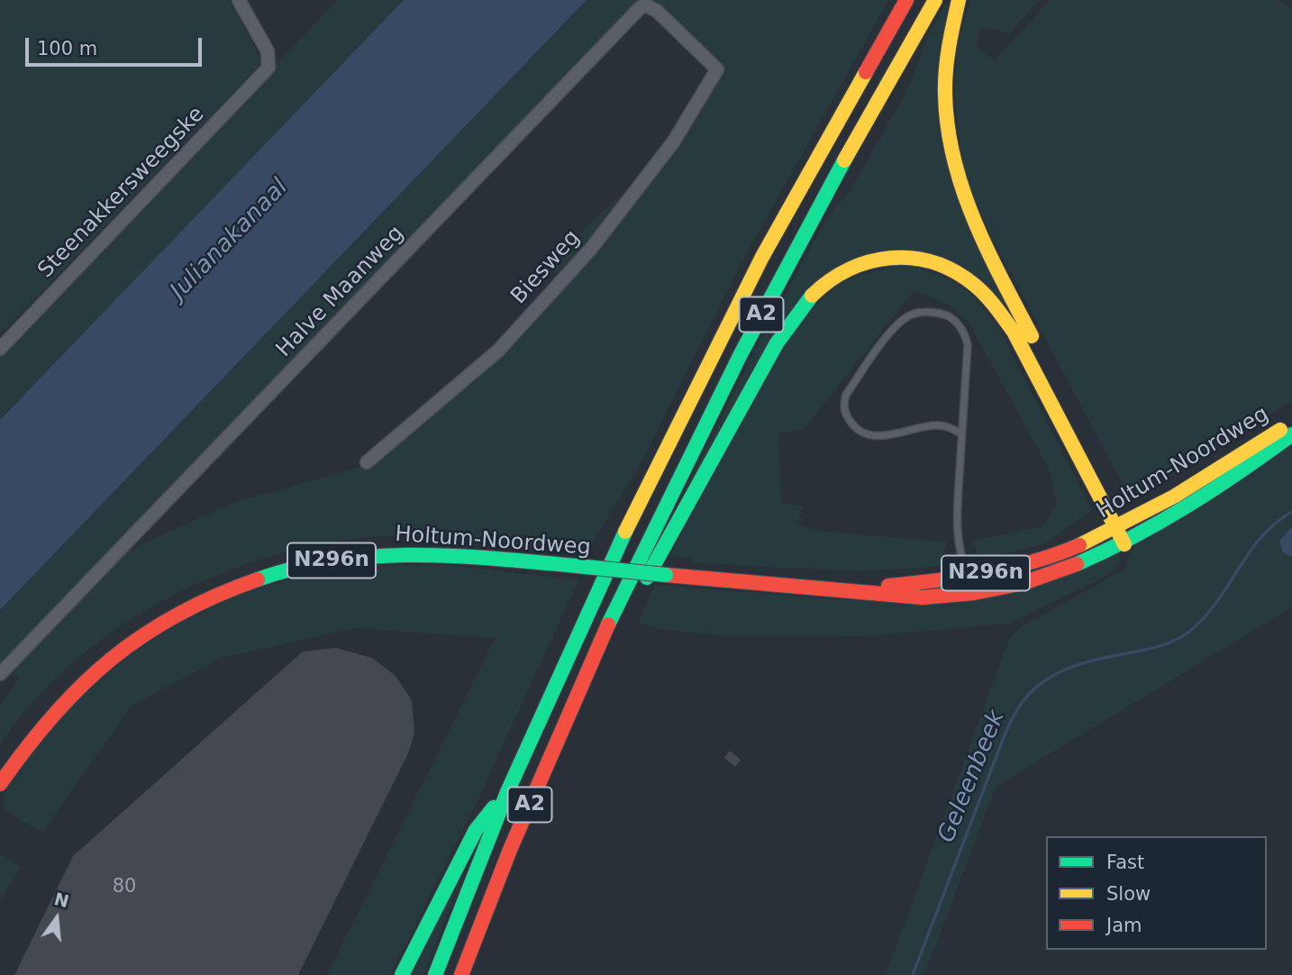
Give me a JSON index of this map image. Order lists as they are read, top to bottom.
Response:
{
  "streets": {
    "main road": ["A2", "Holtum-Noordweg", "N296n"],
    "street": ["Steenakkersweegske", "Biesweg", "Halve Maanweg"]
  },
  "crossings": [
    ["Biesweg", "Halve Maanweg"],
    ["A2", "Holtum-Noordweg"]
  ],
  "water": ["Julianakanaal", "Geleenbeek"],
  "house_numbers": ["80"],
  "legend": ["Fast", "Slow", "Jam"],
  "scale_bar": "100 m",
  "north": "top"
}
